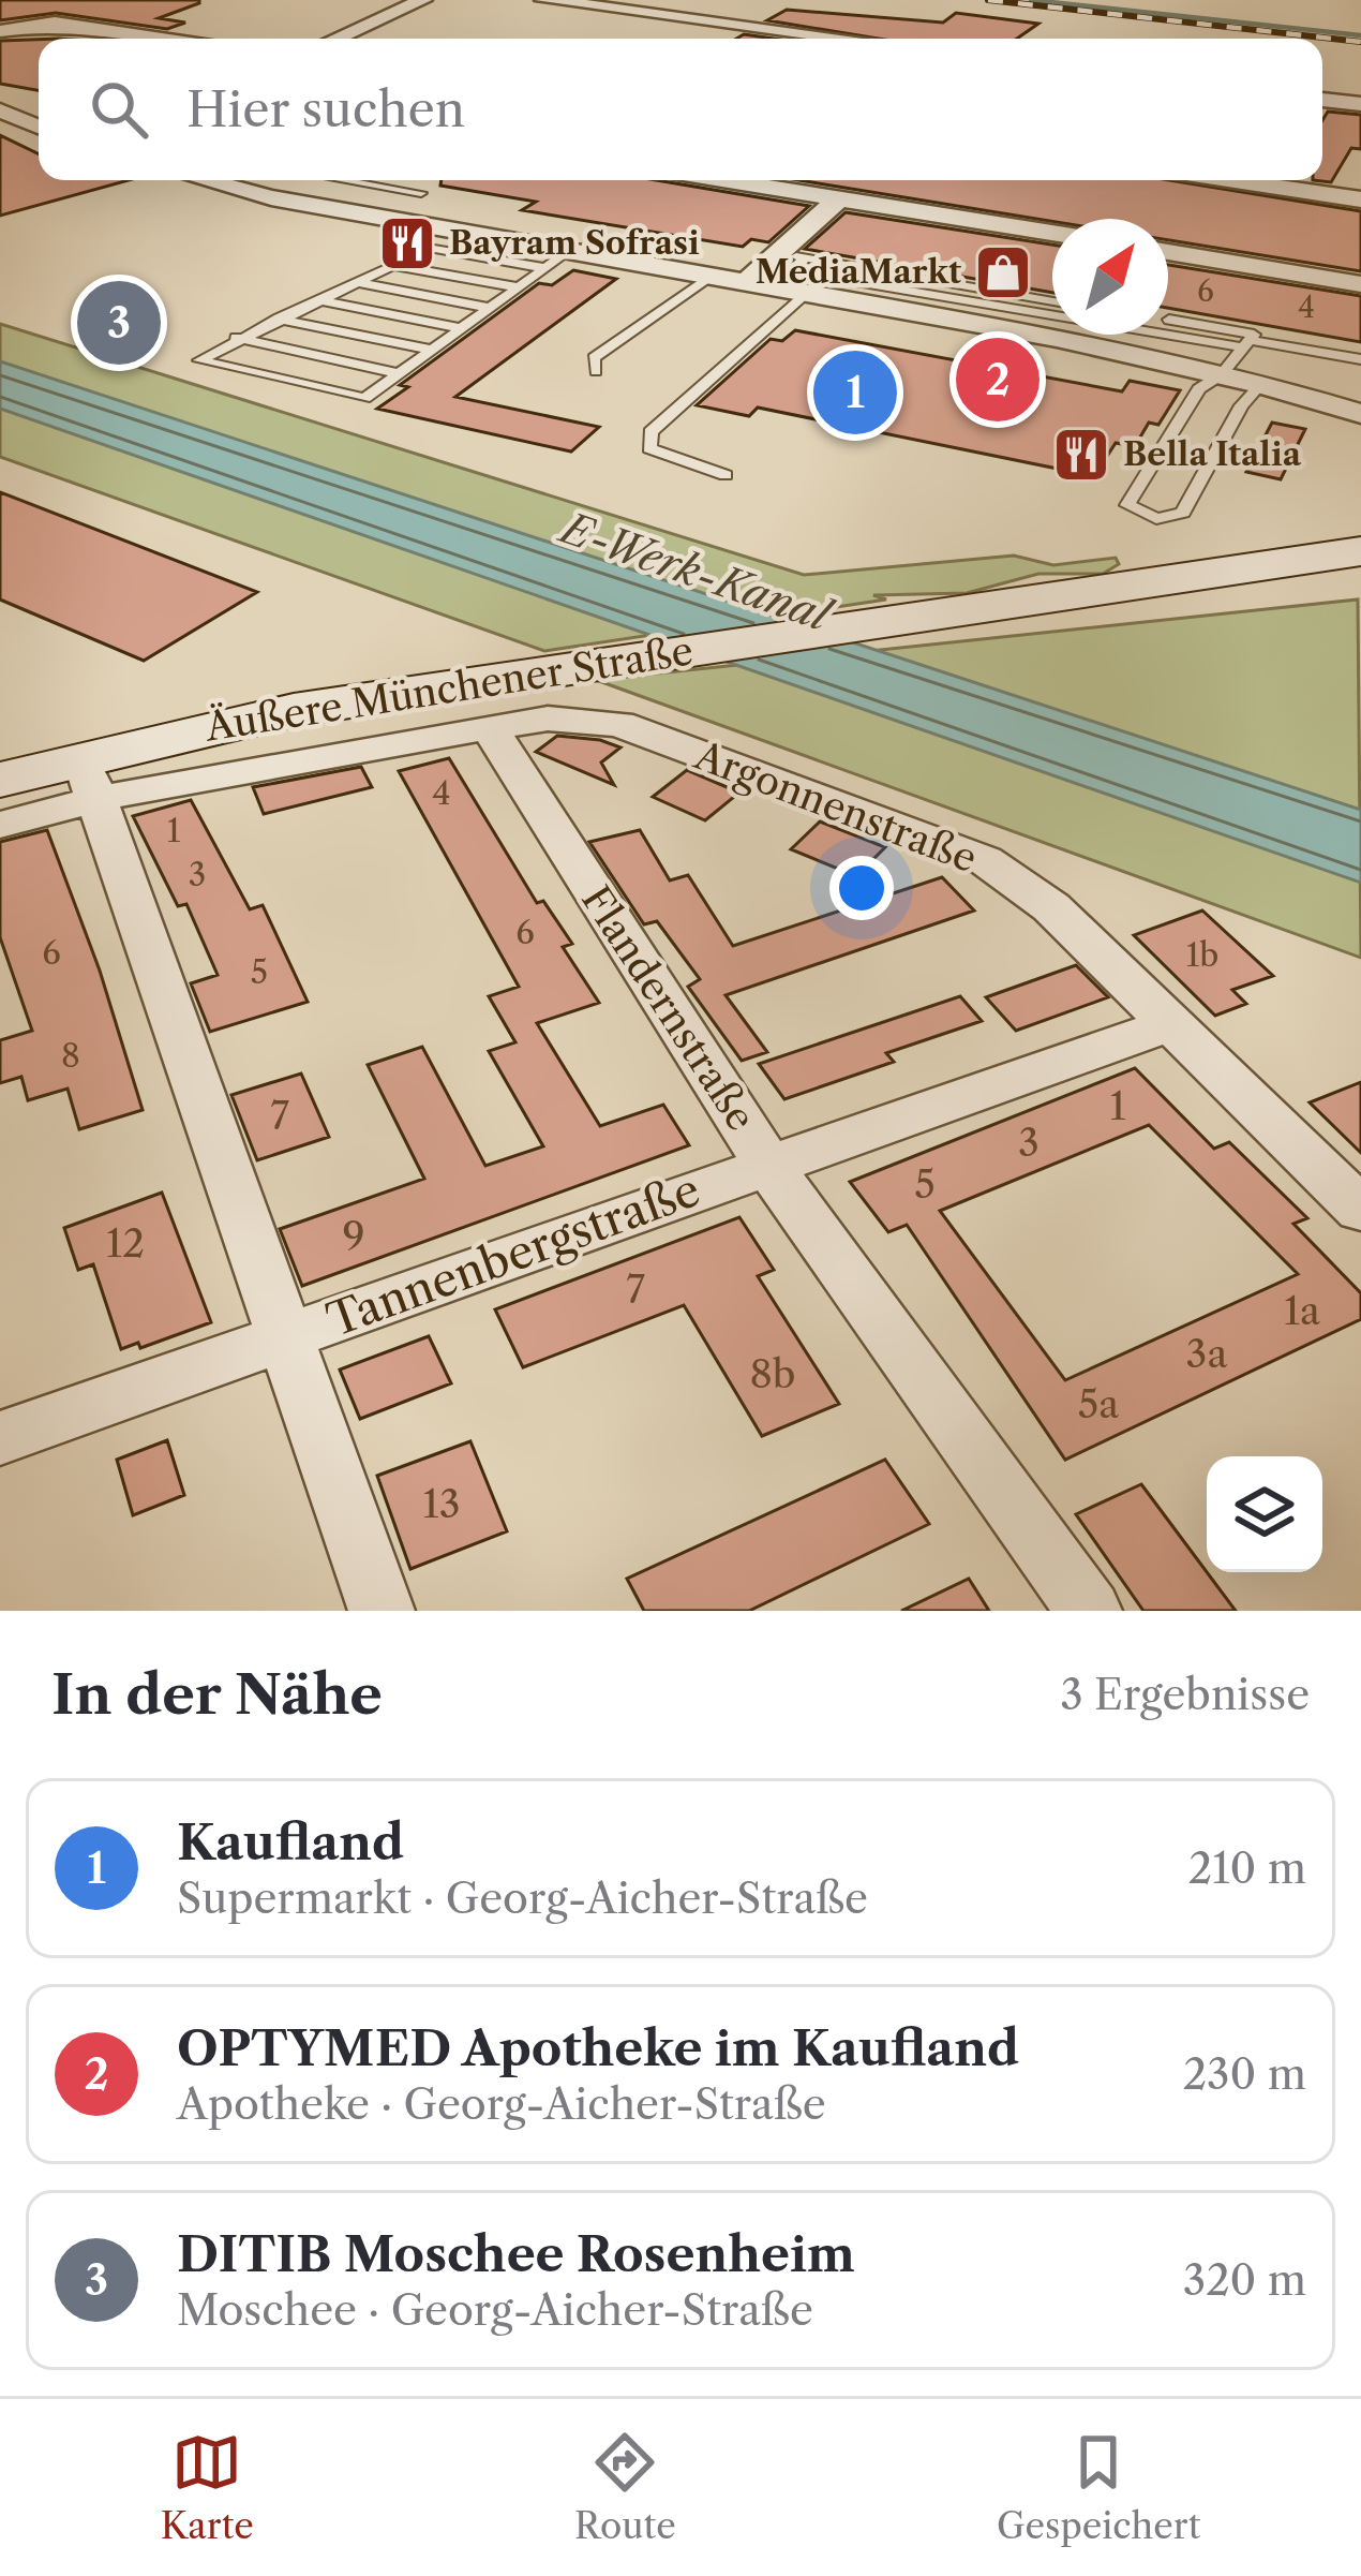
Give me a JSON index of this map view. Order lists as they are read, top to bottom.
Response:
{
  "streets": {
    "main road": ["Äußere Münchener Straße"],
    "street": ["Argonnenstraße", "Flandernstraße", "Tannenbergstraße"]
  },
  "crossings": [
    ["Argonnenstraße", "Flandernstraße"],
    ["Argonnenstraße", "Tannenbergstraße"],
    ["Flandernstraße", "Tannenbergstraße"]
  ],
  "water": ["E-Werk-Kanal"],
  "places": {
    "restaurant": ["Bayram Sofrasi", "Bella Italia"],
    "shop": ["MediaMarkt"]
  },
  "house_numbers": [
    "6",
    "4",
    "4",
    "1",
    "3",
    "6",
    "6",
    "1b",
    "5",
    "8",
    "1",
    "7",
    "3",
    "5",
    "9",
    "12",
    "7",
    "1a",
    "3a",
    "8b",
    "5a",
    "13"
  ],
  "north": "top right",
  "page": {
    "search": "Hier suchen",
    "pins": ["3", "2", "1"],
    "heading": ["In der Nähe", "3 Ergebnisse"],
    "list": [
      {
        "mark": "1",
        "name": "Kaufland",
        "note": "Supermarkt · Georg-Aicher-Straße",
        "value": "210 m"
      },
      {
        "mark": "2",
        "name": "OPTYMED Apotheke im Kaufland",
        "note": "Apotheke · Georg-Aicher-Straße",
        "value": "230 m"
      },
      {
        "mark": "3",
        "name": "DITIB Moschee Rosenheim",
        "note": "Moschee · Georg-Aicher-Straße",
        "value": "320 m"
      }
    ],
    "nav": ["Karte", "Route", "Gespeichert"]
  }
}
